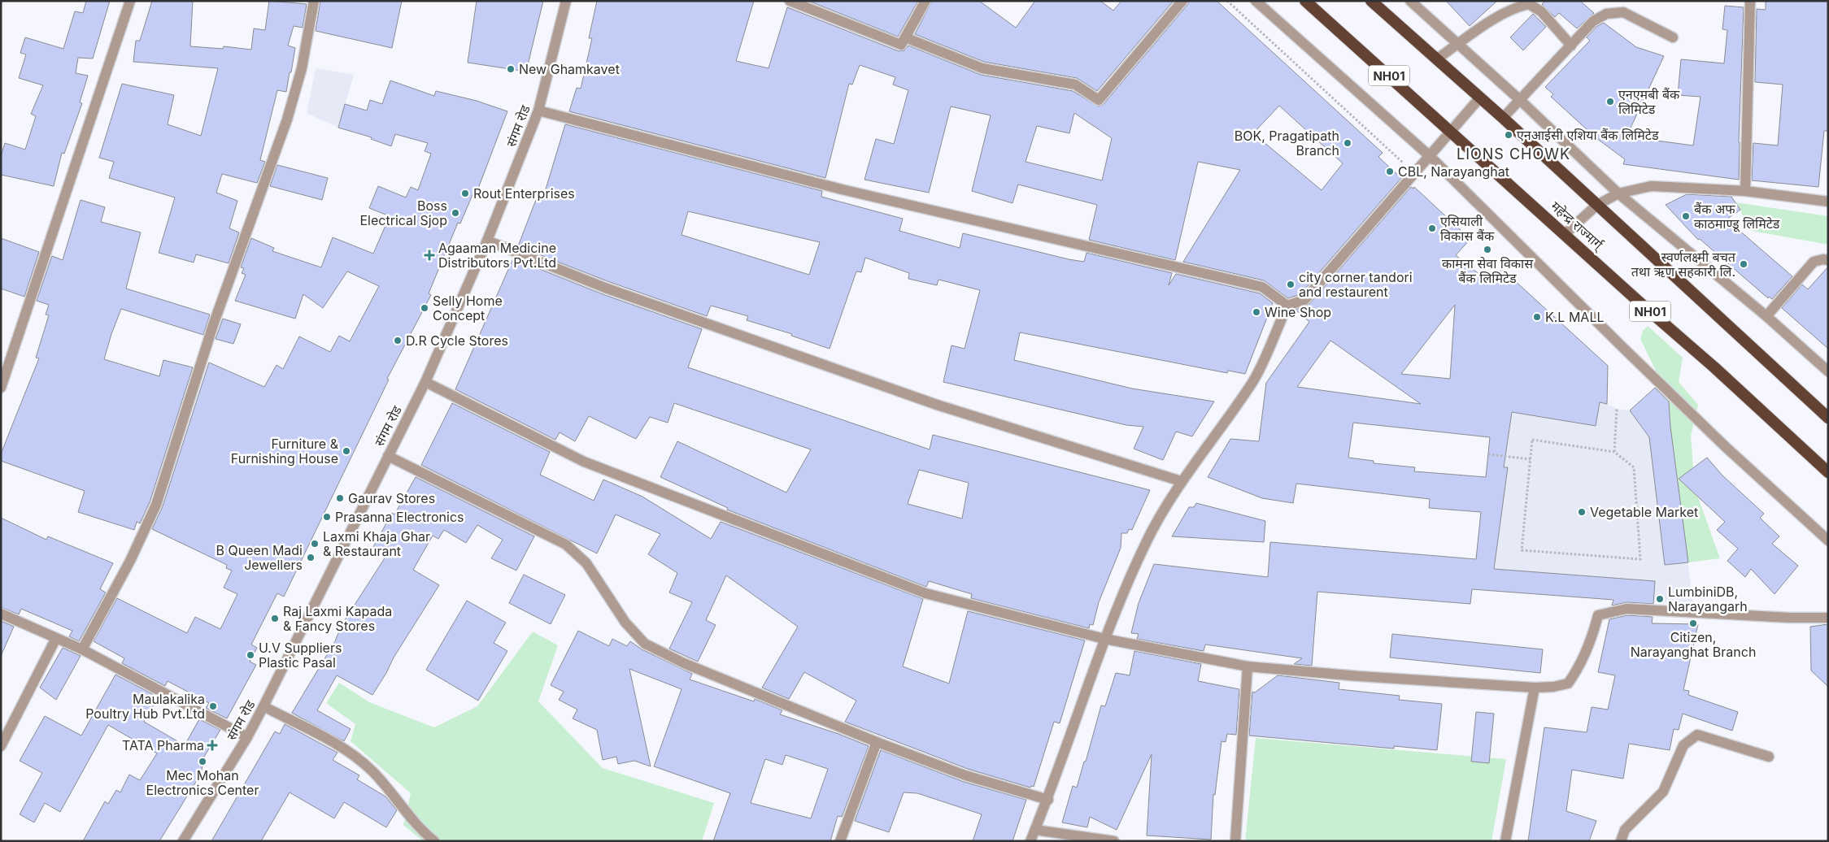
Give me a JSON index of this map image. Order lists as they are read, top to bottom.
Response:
{
  "streets": {
    "highway": ["NH01", "महेन्द्र राज्मार्ग्"],
    "street": ["संगम रोड"]
  },
  "districts": ["LIONS CHOWK"],
  "places": {
    "other": [
      "New Ghamkavet",
      "एनएमबी बैंक लिमिटेड",
      "एनआईसी एशिया बैंक लिमिटेड",
      "BOK, Pragatipath Branch",
      "CBL, Narayanghat",
      "Rout Enterprises",
      "Boss Electrical Sjop",
      "बैंक अफ काठमाण्डू लिमिटेड",
      "एसियाली विकास बैंक",
      "कामना सेवा विकास बैंक लिमिटेड",
      "स्वर्णलक्ष्मी बचत तथा ऋण सहकारी लि.",
      "city corner tandori and restaurent",
      "Selly Home Concept",
      "Wine Shop",
      "K.L MALL",
      "D.R Cycle Stores",
      "Furniture & Furnishing House",
      "Gaurav Stores",
      "Vegetable Market",
      "Prasanna Electronics",
      "Laxmi Khaja Ghar & Restaurant",
      "B Queen Madi Jewellers",
      "LumbiniDB, Narayangarh",
      "Raj Laxmi Kapada & Fancy Stores",
      "Citizen, Narayanghat Branch",
      "U.V Suppliers Plastic Pasal",
      "Maulakalika Poultry Hub Pvt.Ltd",
      "Mec Mohan Electronics Center"
    ],
    "health": ["Agaaman Medicine Distributors Pvt.Ltd", "TATA Pharma"]
  }
}
